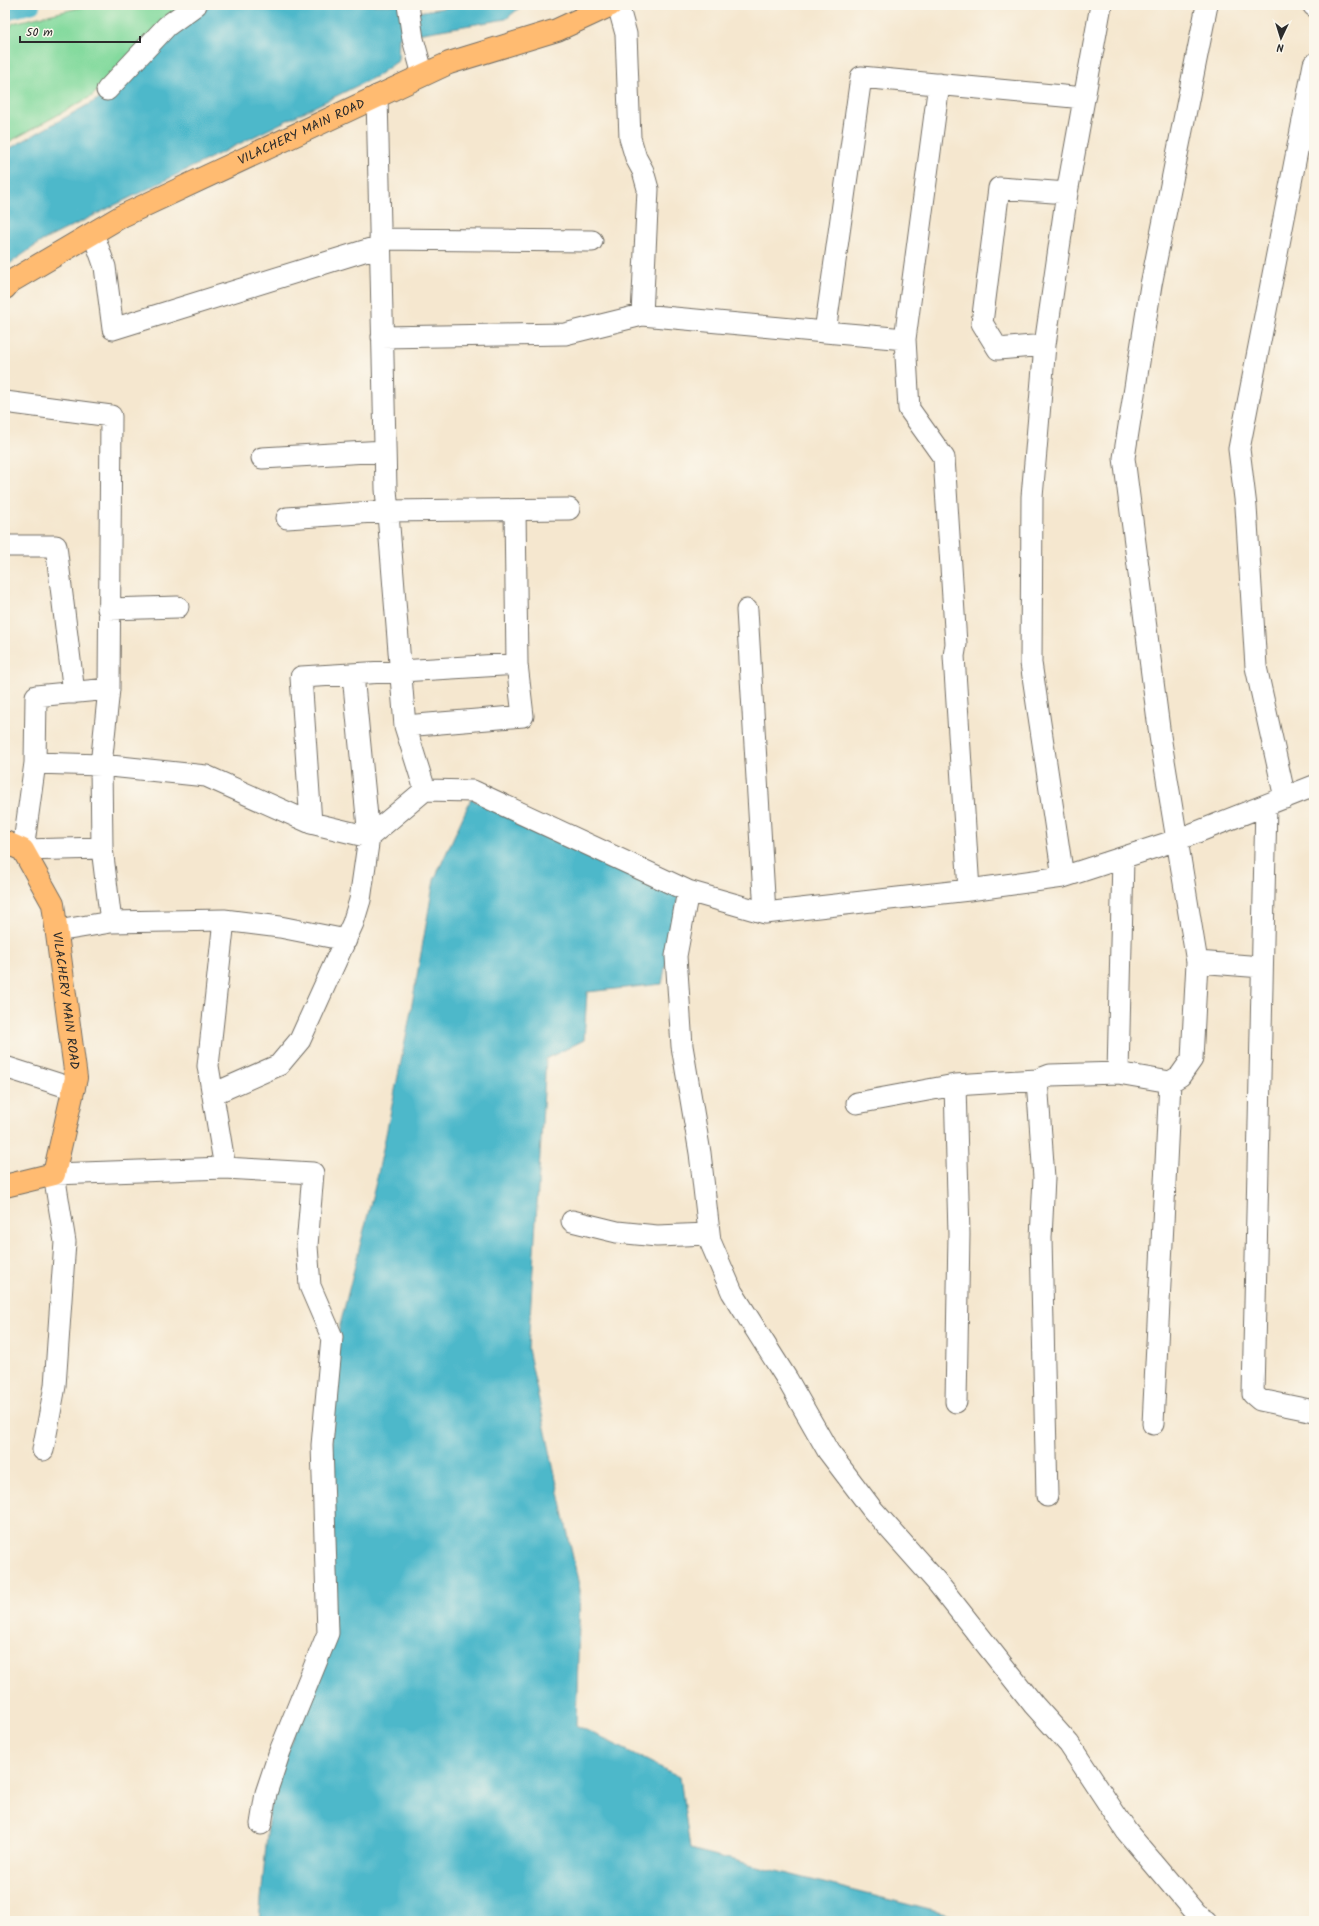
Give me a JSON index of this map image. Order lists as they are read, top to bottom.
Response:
{
  "streets": {
    "main road": ["VILACHERY MAIN ROAD"]
  },
  "scale_bar": "50 m",
  "north": "bottom"
}
